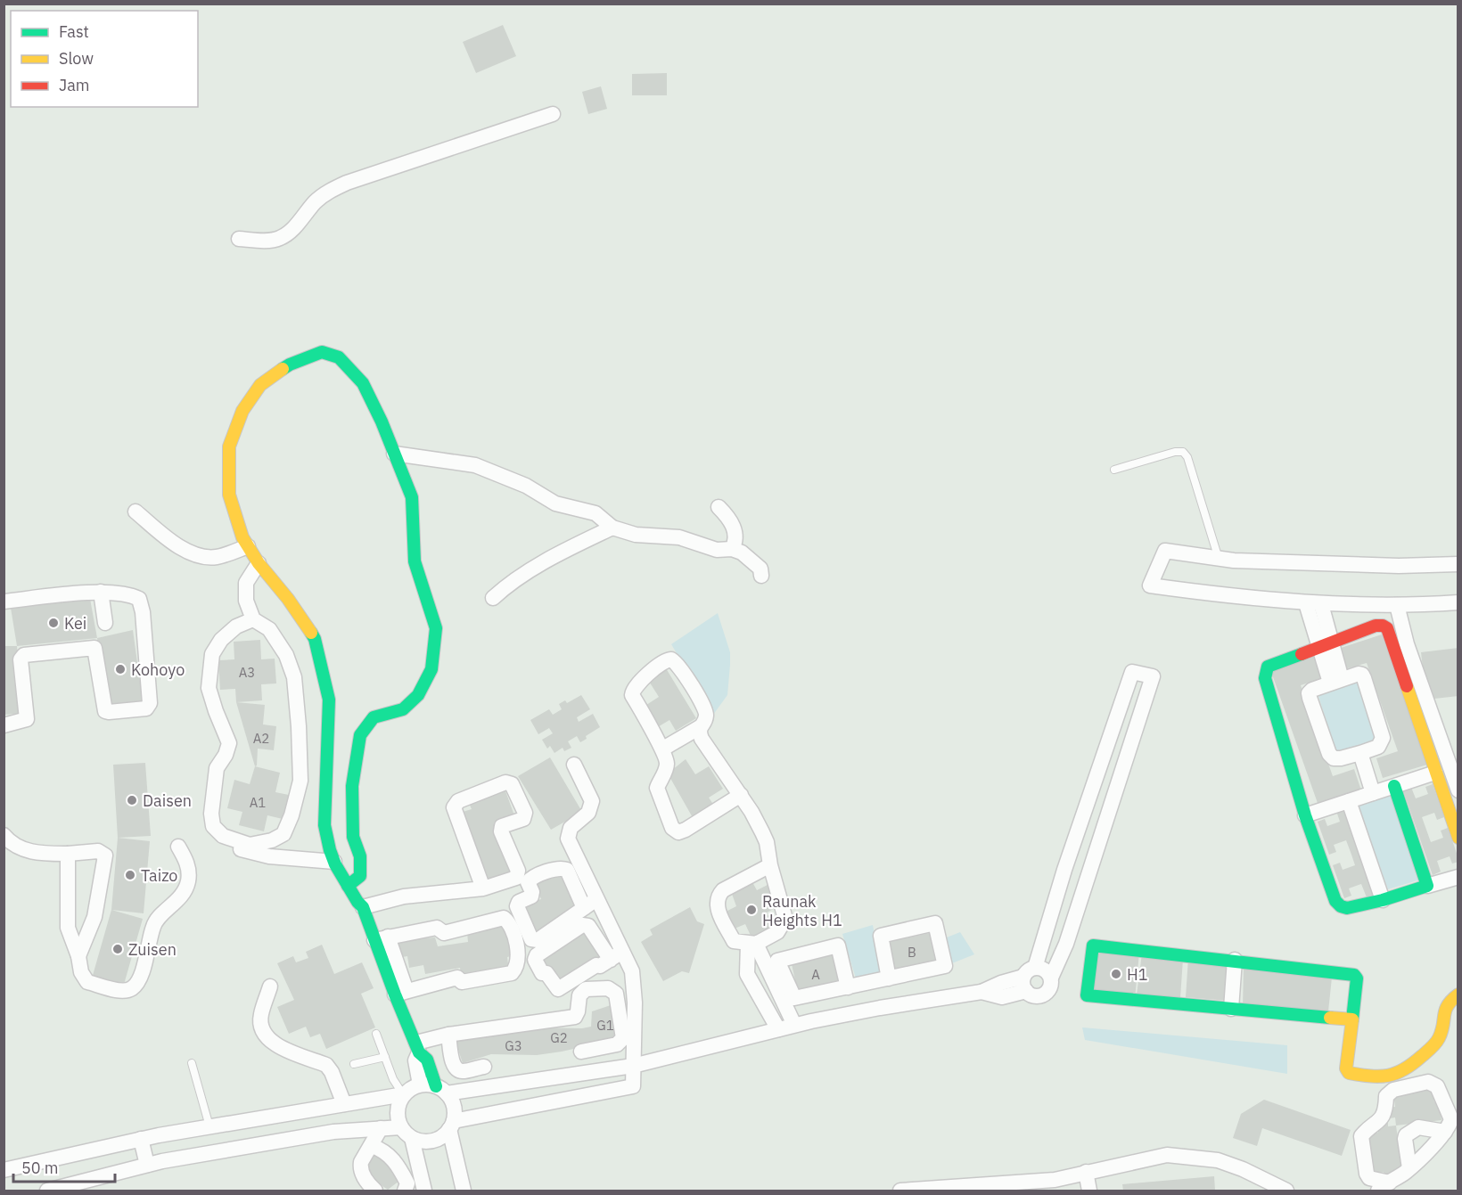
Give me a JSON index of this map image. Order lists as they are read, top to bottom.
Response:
{
  "places": [
    "Kei",
    "Kohoyo",
    "Daisen",
    "Taizo",
    "Raunak Heights H1",
    "Zuisen",
    "H1"
  ],
  "house_numbers": [
    "A3",
    "A2",
    "A1",
    "B",
    "A",
    "G1",
    "G2",
    "G3"
  ],
  "legend": ["Fast", "Slow", "Jam"],
  "scale_bar": "50 m"
}
